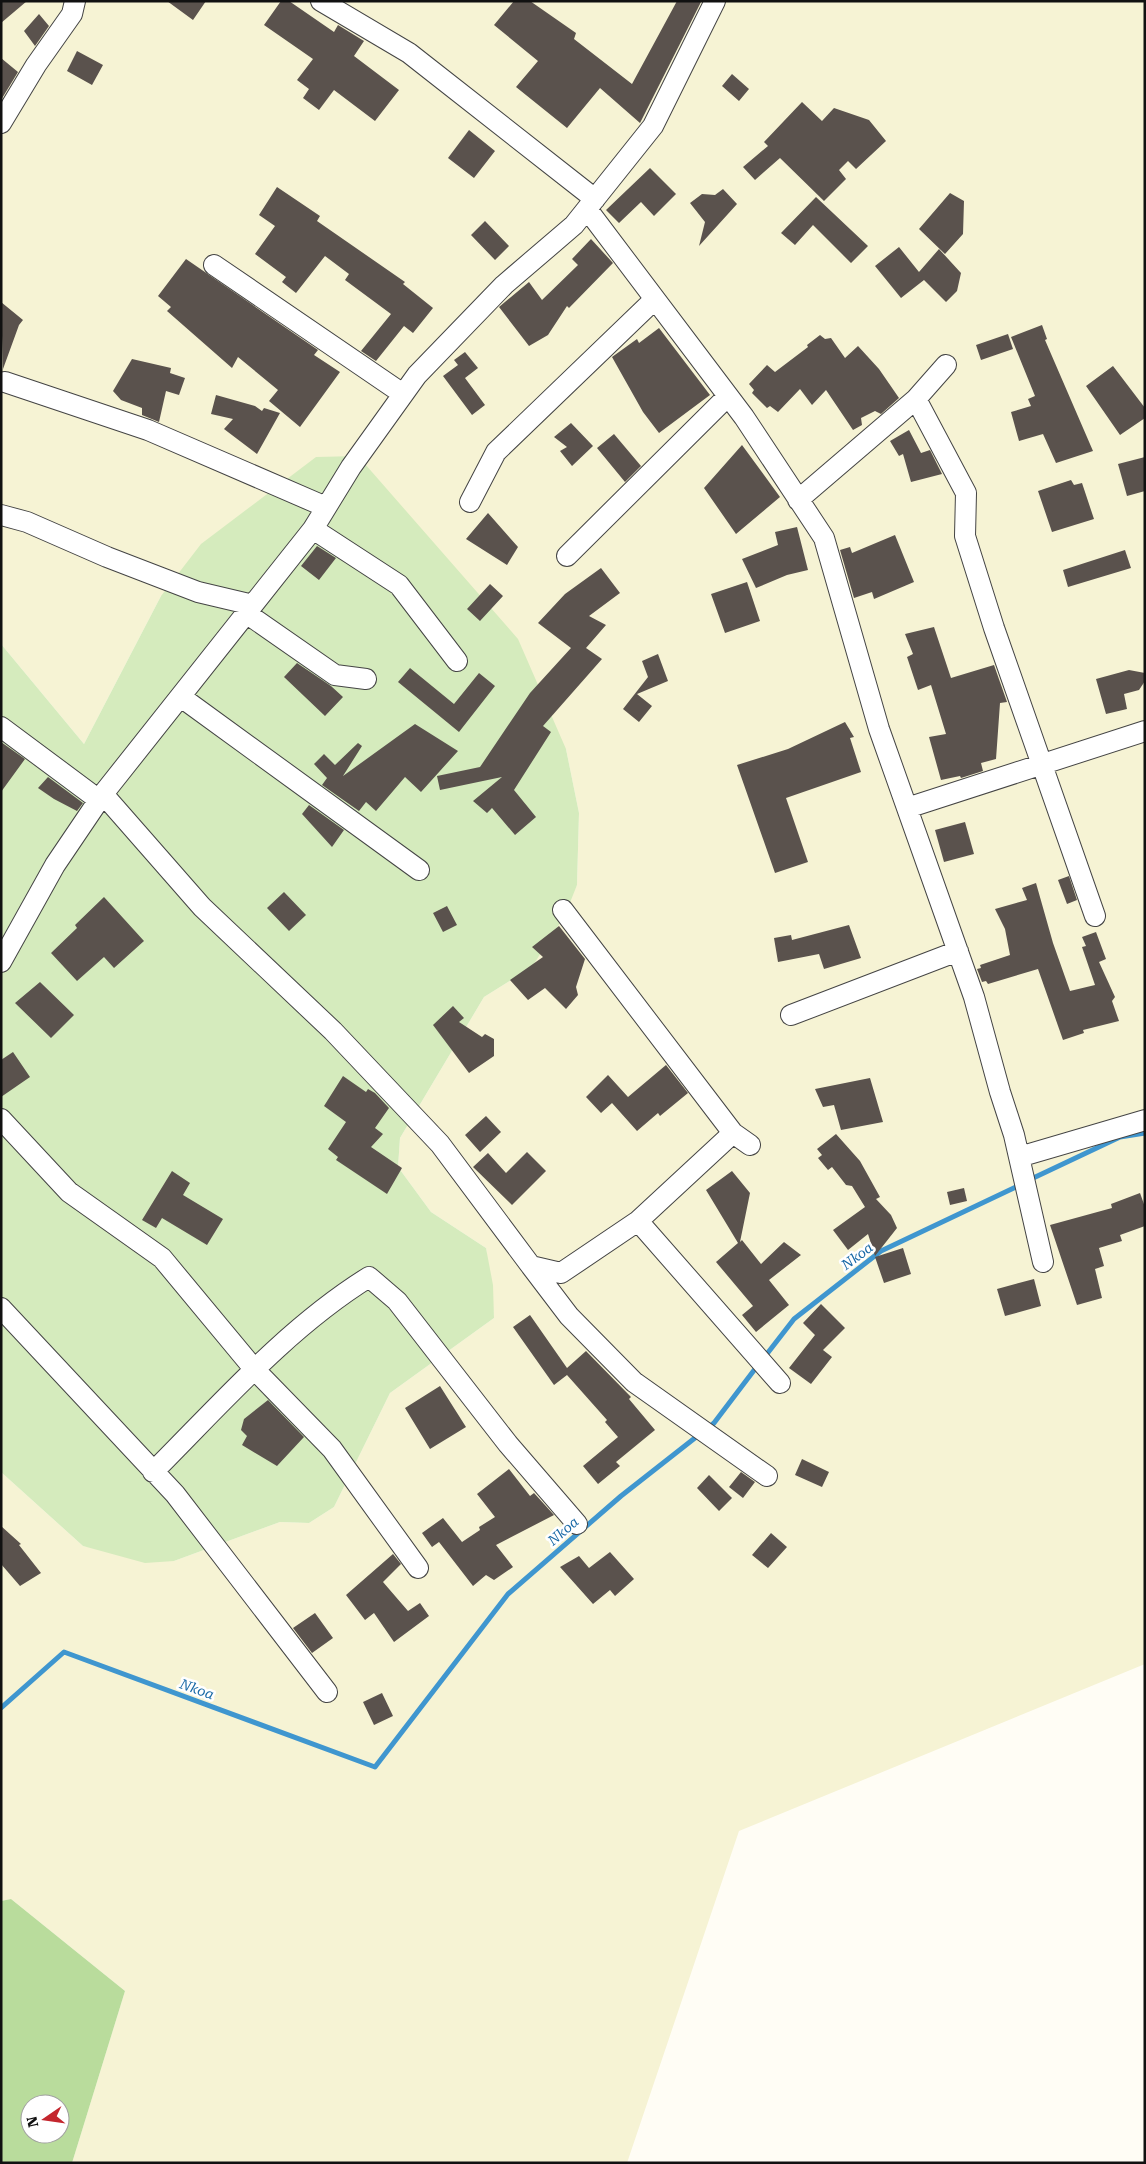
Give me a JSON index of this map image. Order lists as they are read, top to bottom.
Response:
{
  "water": ["Nkoa"],
  "north": "left"
}
